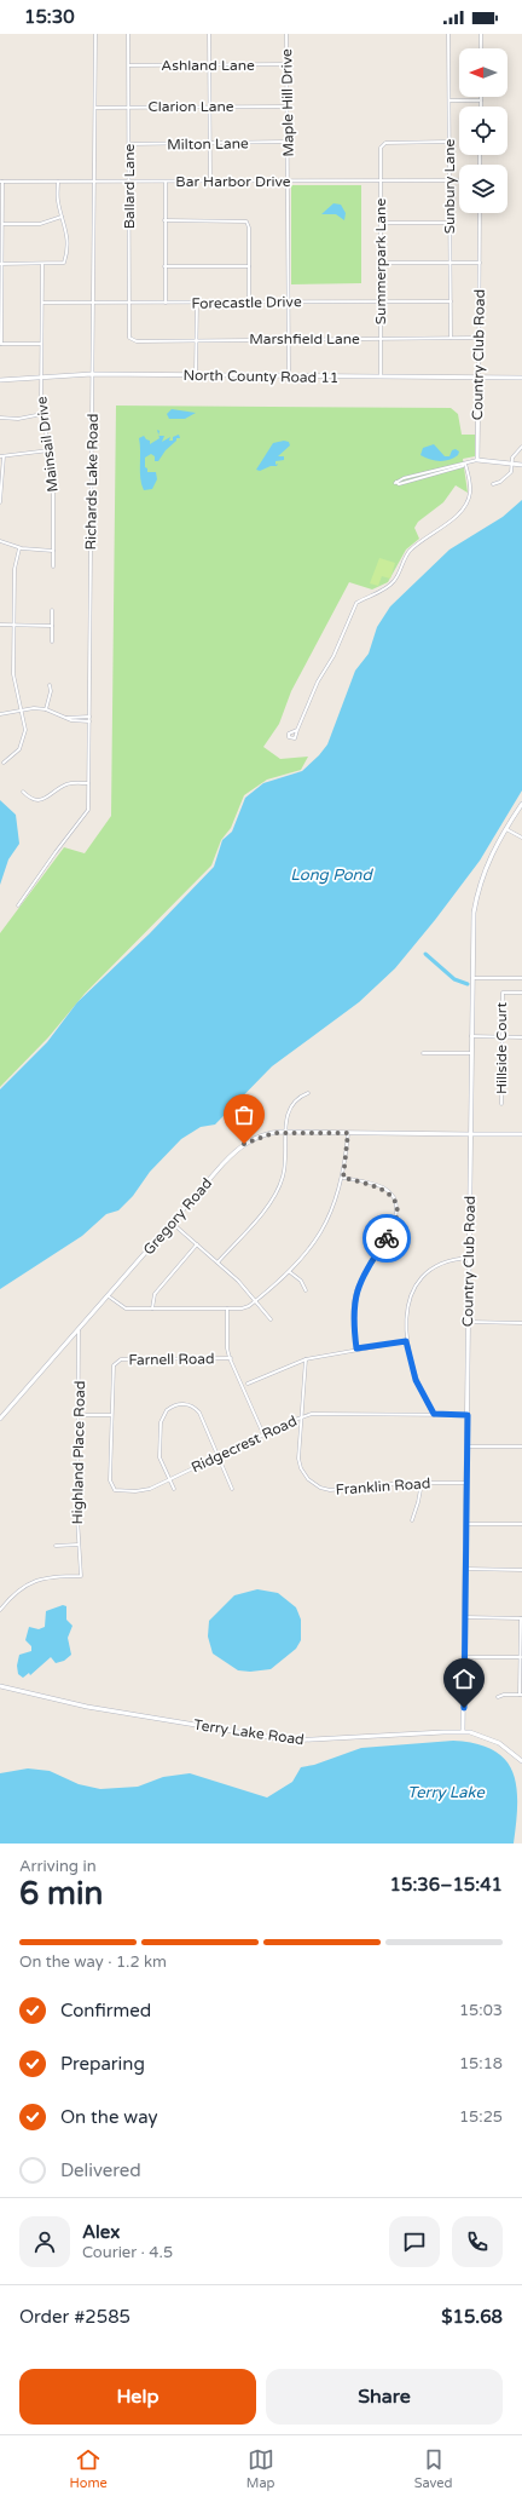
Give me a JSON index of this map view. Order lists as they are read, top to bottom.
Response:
{
  "streets": {
    "street": [
      "Ashland Lane",
      "Maple Hill Drive",
      "Clarion Lane",
      "Milton Lane",
      "Bar Harbor Drive",
      "Ballard Lane",
      "Sunbury Lane",
      "Summerpark Lane",
      "Forecastle Drive",
      "Marshfield Lane",
      "Country Club Road",
      "North County Road 11",
      "Mainsail Drive",
      "Richards Lake Road",
      "Hillside Court",
      "Gregory Road",
      "Farnell Road",
      "Ridgecrest Road",
      "Highland Place Road",
      "Franklin Road",
      "Terry Lake Road"
    ]
  },
  "crossings": [
    ["Ashland Lane", "Maple Hill Drive"],
    ["Ashland Lane", "Ballard Lane"],
    ["Maple Hill Drive", "Clarion Lane"],
    ["Maple Hill Drive", "Milton Lane"],
    ["Maple Hill Drive", "Bar Harbor Drive"],
    ["Maple Hill Drive", "Forecastle Drive"],
    ["Maple Hill Drive", "Marshfield Lane"],
    ["Maple Hill Drive", "North County Road 11"],
    ["Clarion Lane", "Ballard Lane"],
    ["Clarion Lane", "Richards Lake Road"],
    ["Milton Lane", "Ballard Lane"],
    ["Bar Harbor Drive", "Ballard Lane"],
    ["Bar Harbor Drive", "Sunbury Lane"],
    ["Bar Harbor Drive", "Summerpark Lane"],
    ["Bar Harbor Drive", "Richards Lake Road"],
    ["Ballard Lane", "Forecastle Drive"],
    ["Ballard Lane", "Marshfield Lane"],
    ["Sunbury Lane", "Summerpark Lane"],
    ["Sunbury Lane", "Forecastle Drive"],
    ["Sunbury Lane", "Marshfield Lane"],
    ["Summerpark Lane", "Forecastle Drive"],
    ["Summerpark Lane", "Marshfield Lane"],
    ["Summerpark Lane", "North County Road 11"],
    ["Forecastle Drive", "Mainsail Drive"],
    ["Forecastle Drive", "Richards Lake Road"],
    ["Marshfield Lane", "Country Club Road"],
    ["Country Club Road", "North County Road 11"],
    ["Country Club Road", "Gregory Road"],
    ["Country Club Road", "Ridgecrest Road"],
    ["Country Club Road", "Franklin Road"],
    ["Country Club Road", "Terry Lake Road"],
    ["North County Road 11", "Mainsail Drive"],
    ["North County Road 11", "Richards Lake Road"],
    ["Gregory Road", "Highland Place Road"],
    ["Farnell Road", "Ridgecrest Road"],
    ["Ridgecrest Road", "Franklin Road"]
  ],
  "water": ["Long Pond", "Terry Lake"],
  "north": "left",
  "page": {
    "status": "15:30",
    "heading": ["6 min", "Arriving in", "15:36–15:41"],
    "panel": [
      "Alex",
      "Courier · 4.5",
      "Order #2585",
      "$15.68"
    ],
    "bar": "On the way · 1.2 km",
    "list": [
      ["Confirmed", "15:03"],
      ["Preparing", "15:18"],
      ["On the way", "15:25"],
      "Delivered"
    ],
    "buttons": ["Help", "Share"],
    "tabs": ["Home", "Map", "Saved"]
  }
}
